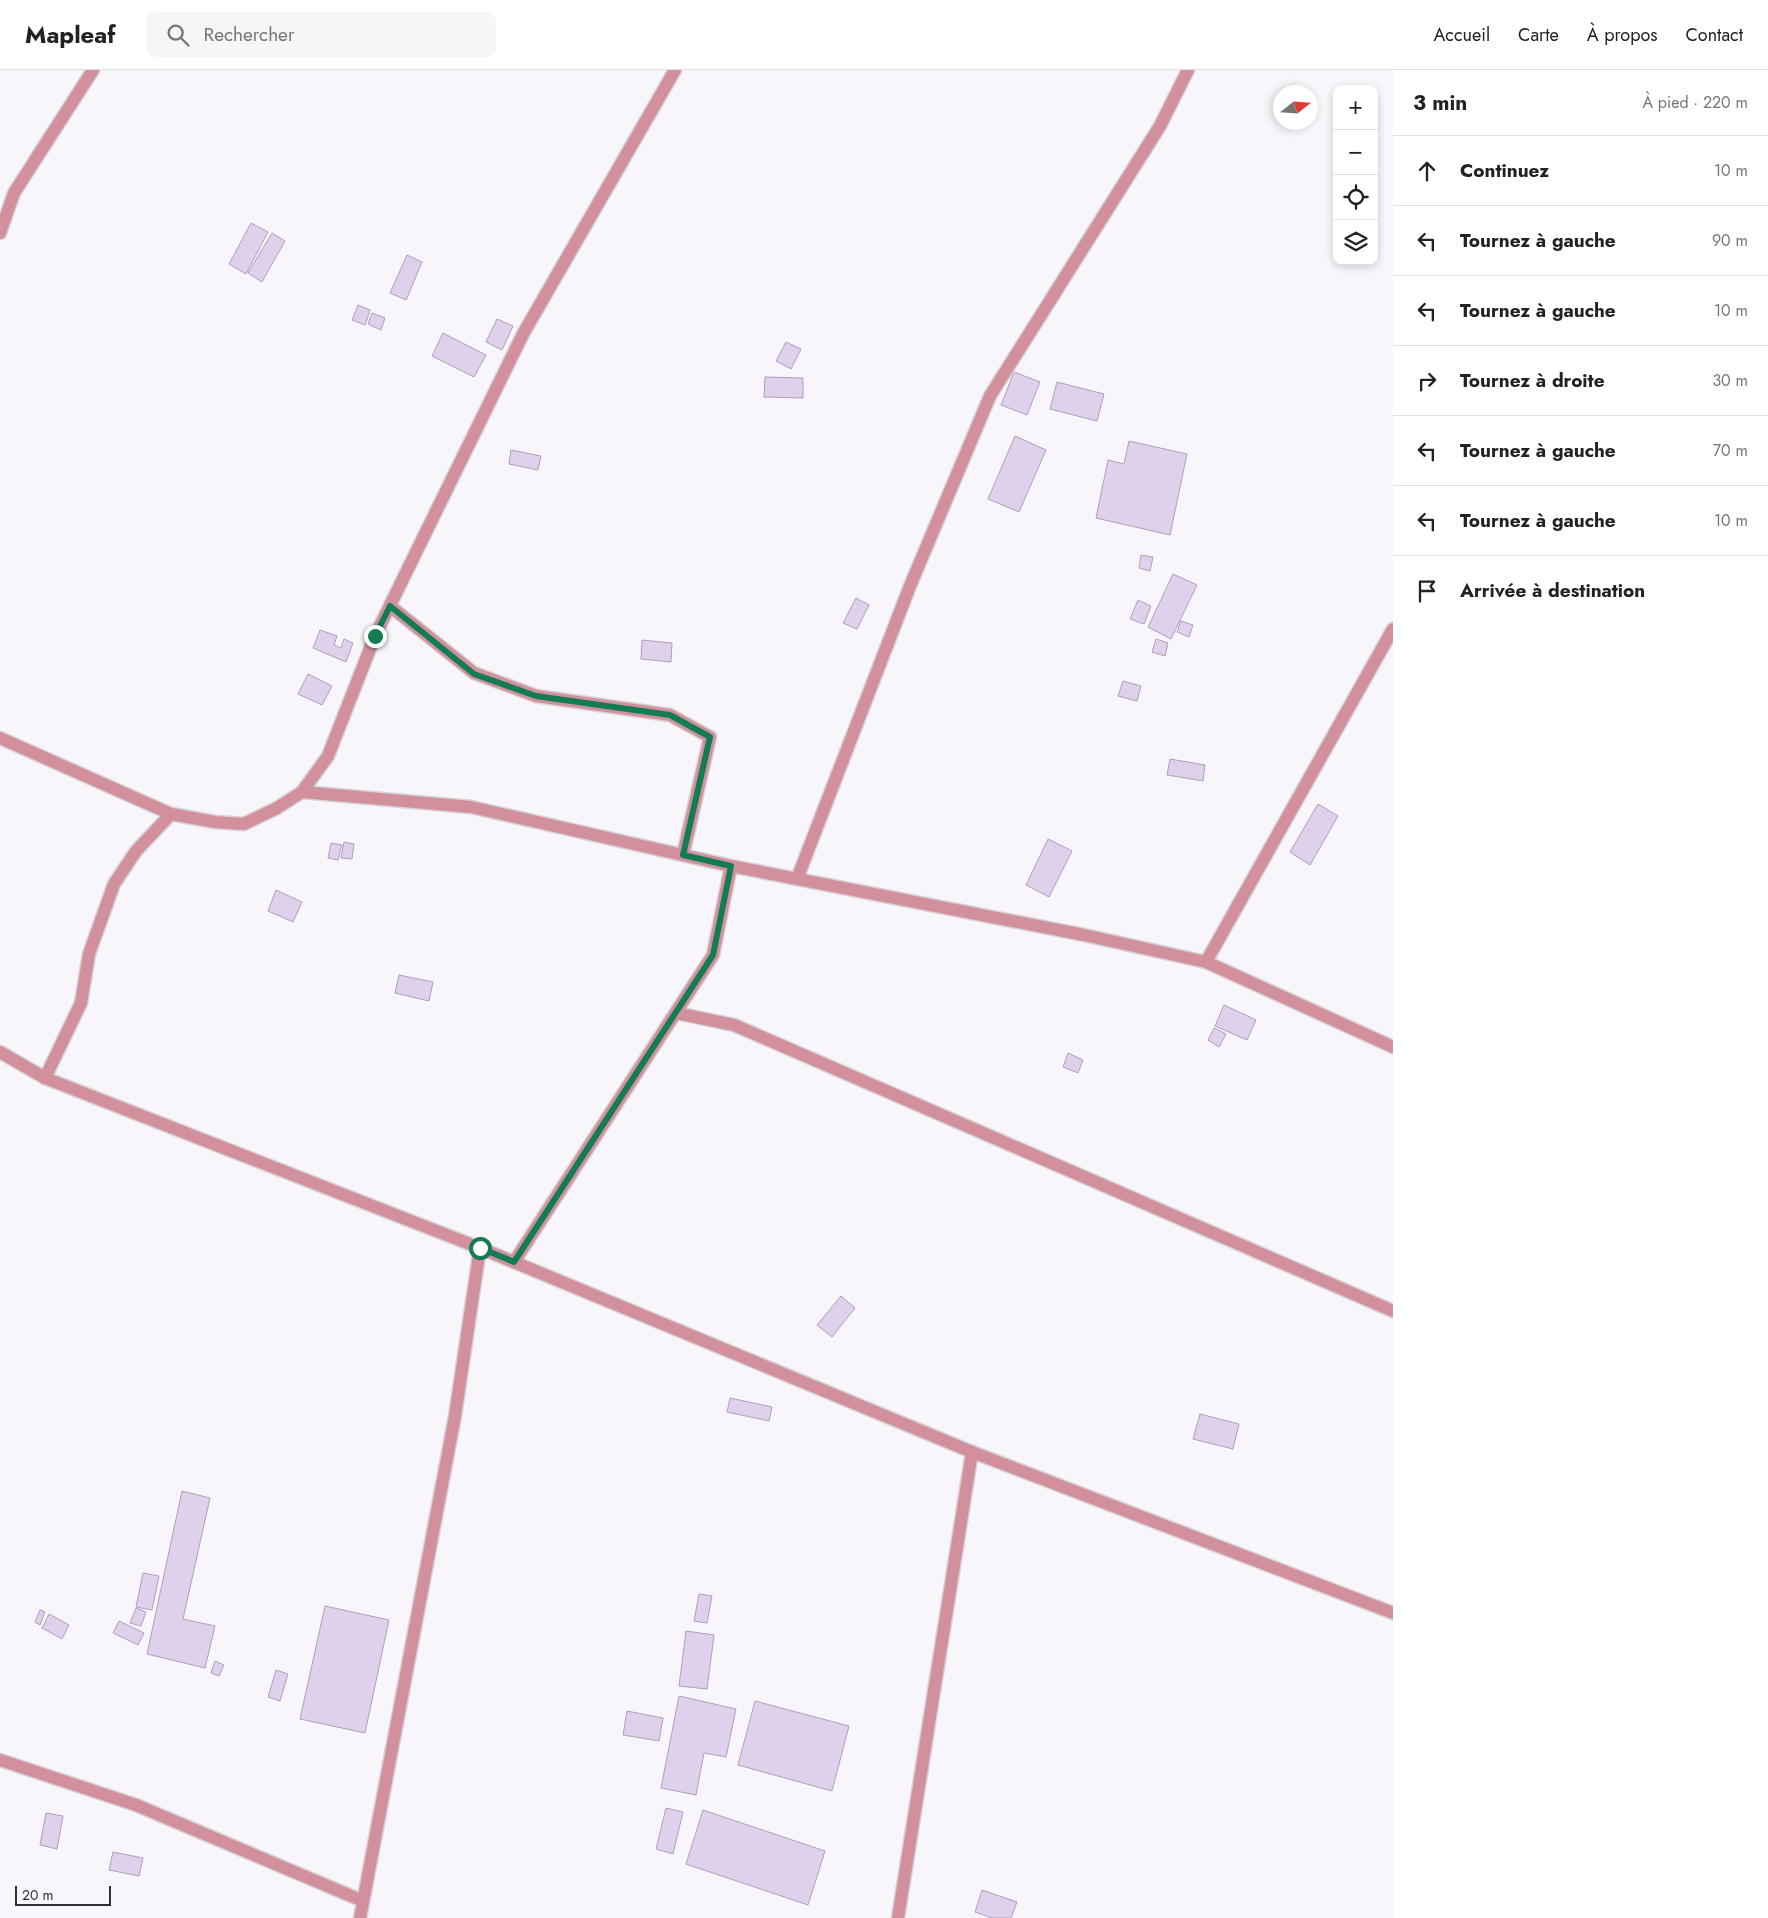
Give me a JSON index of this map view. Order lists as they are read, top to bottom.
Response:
{
  "scale_bar": "20 m",
  "north": "right",
  "page": {
    "header": "Mapleaf",
    "search": "Rechercher",
    "nav": [
      "Accueil",
      "Carte",
      "À propos",
      "Contact"
    ],
    "heading": ["3 min", "À pied · 220 m"],
    "map_buttons": ["+", "−"],
    "list": [
      ["Continuez", "10 m"],
      ["Tournez à gauche", "90 m"],
      ["Tournez à gauche", "10 m"],
      ["Tournez à droite", "30 m"],
      ["Tournez à gauche", "70 m"],
      ["Tournez à gauche", "10 m"],
      "Arrivée à destination"
    ],
    "scale": "20 m"
  }
}
